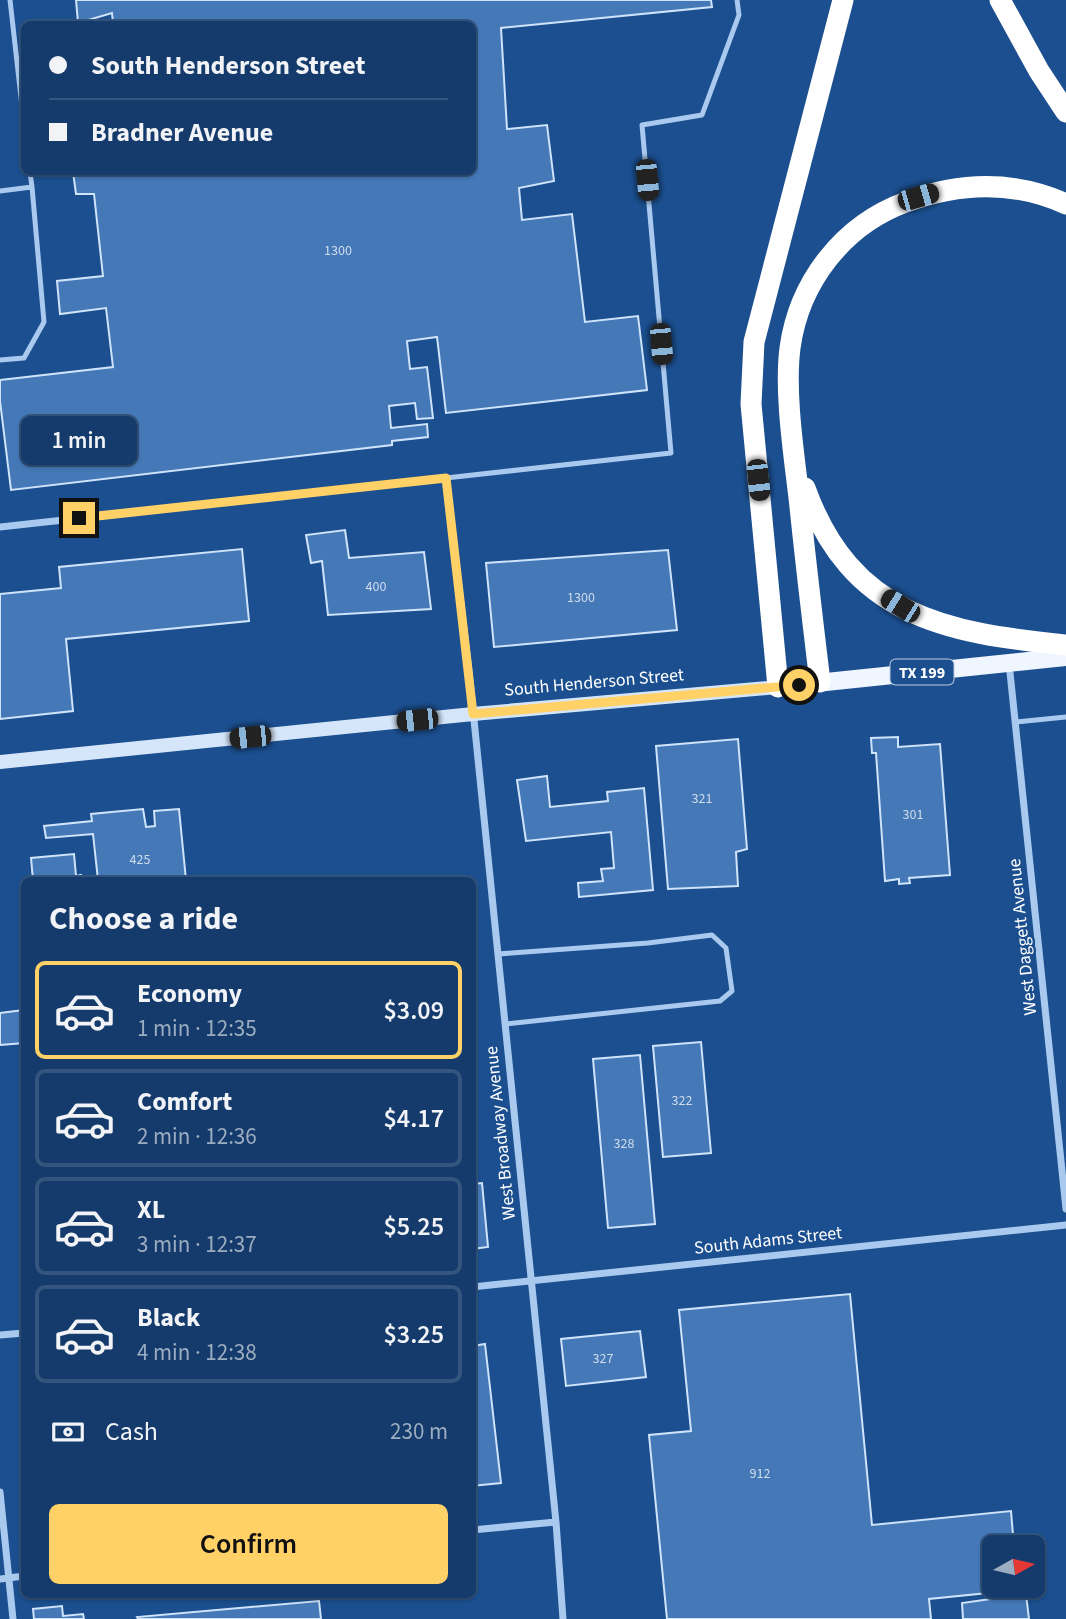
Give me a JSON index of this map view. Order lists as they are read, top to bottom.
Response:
{
  "streets": {
    "main road": ["TX 199", "South Henderson Street"],
    "street": ["West Daggett Avenue", "West Broadway Avenue", "South Adams Street"]
  },
  "crossings": [
    ["South Henderson Street", "West Daggett Avenue"],
    ["South Henderson Street", "West Broadway Avenue"],
    ["West Broadway Avenue", "South Adams Street"]
  ],
  "house_numbers": [
    "1300",
    "400",
    "1300",
    "321",
    "301",
    "425",
    "322",
    "328",
    "327",
    "912"
  ],
  "north": "right",
  "page": {
    "banner": ["South Henderson Street", "Bradner Avenue"],
    "bubble": "1 min",
    "heading": "Choose a ride",
    "list": [
      {
        "name": "Economy",
        "note": "1 min · 12:35",
        "value": "$3.09"
      },
      {
        "name": "Comfort",
        "note": "2 min · 12:36",
        "value": "$4.17"
      },
      {
        "name": "XL",
        "note": "3 min · 12:37",
        "value": "$5.25"
      },
      {
        "name": "Black",
        "note": "4 min · 12:38",
        "value": "$3.25"
      }
    ],
    "pay": ["Cash", "230 m"],
    "buttons": "Confirm"
  }
}
